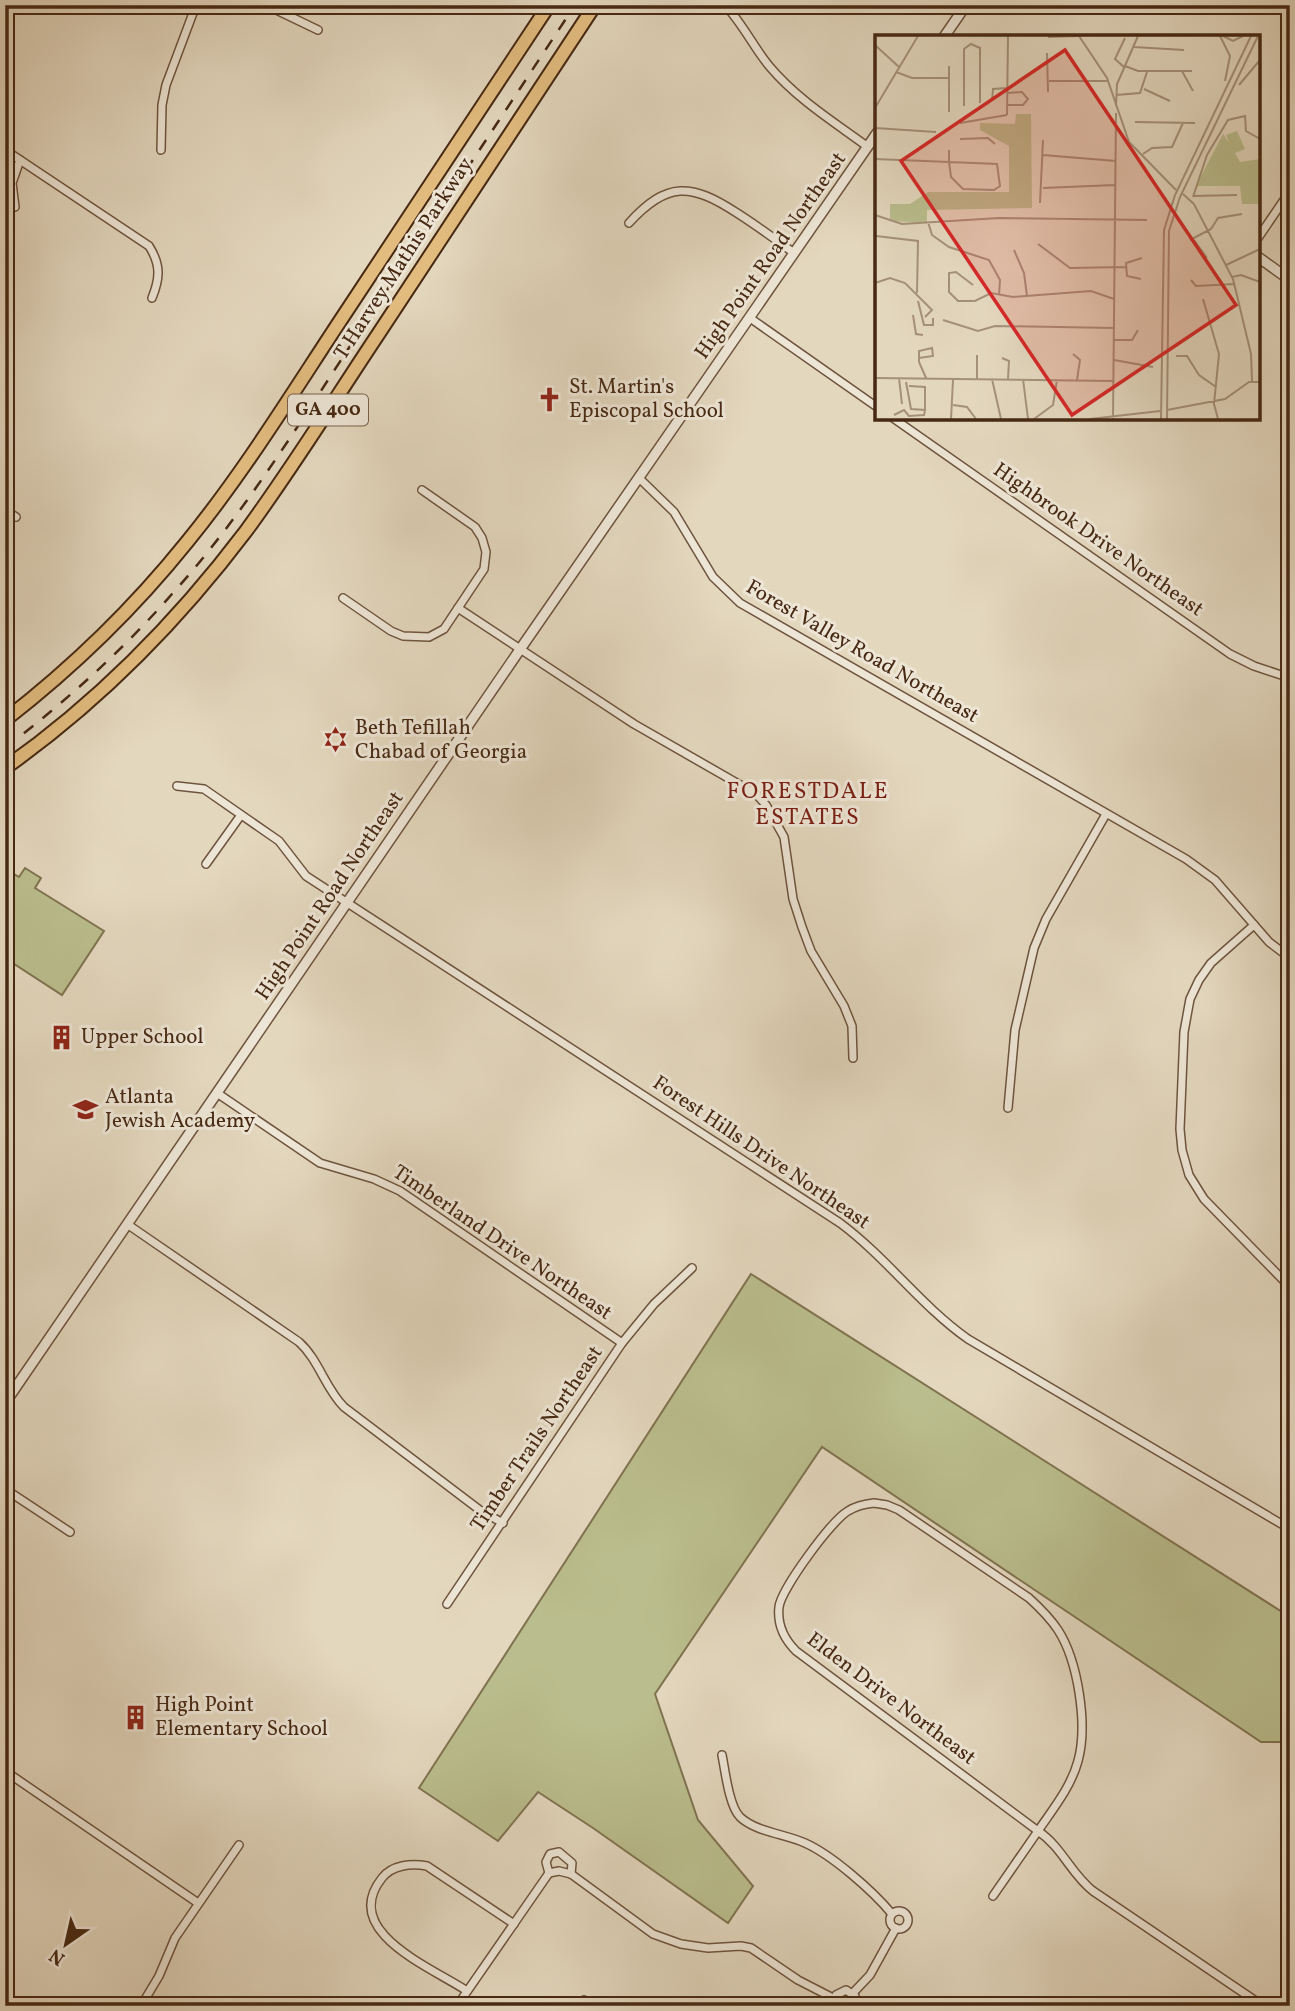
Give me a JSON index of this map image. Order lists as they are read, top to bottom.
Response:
{
  "streets": {
    "highway": ["T Harvey Mathis Parkway", "GA 400"],
    "street": [
      "High Point Road Northeast",
      "Highbrook Drive Northeast",
      "Forest Valley Road Northeast",
      "Forest Hills Drive Northeast",
      "Timberland Drive Northeast",
      "Timber Trails Northeast",
      "Elden Drive Northeast"
    ]
  },
  "crossings": [
    ["High Point Road Northeast", "Forest Valley Road Northeast"],
    ["High Point Road Northeast", "Forest Hills Drive Northeast"],
    ["High Point Road Northeast", "Timberland Drive Northeast"],
    ["Timberland Drive Northeast", "Timber Trails Northeast"]
  ],
  "districts": ["FORESTDALE ESTATES"],
  "places": {
    "church": ["St. Martin's Episcopal School"],
    "synagogue": ["Beth Tefillah Chabad of Georgia"],
    "building": ["Upper School", "High Point Elementary School"],
    "school or university": ["Atlanta Jewish Academy"]
  },
  "north": "bottom left"
}
